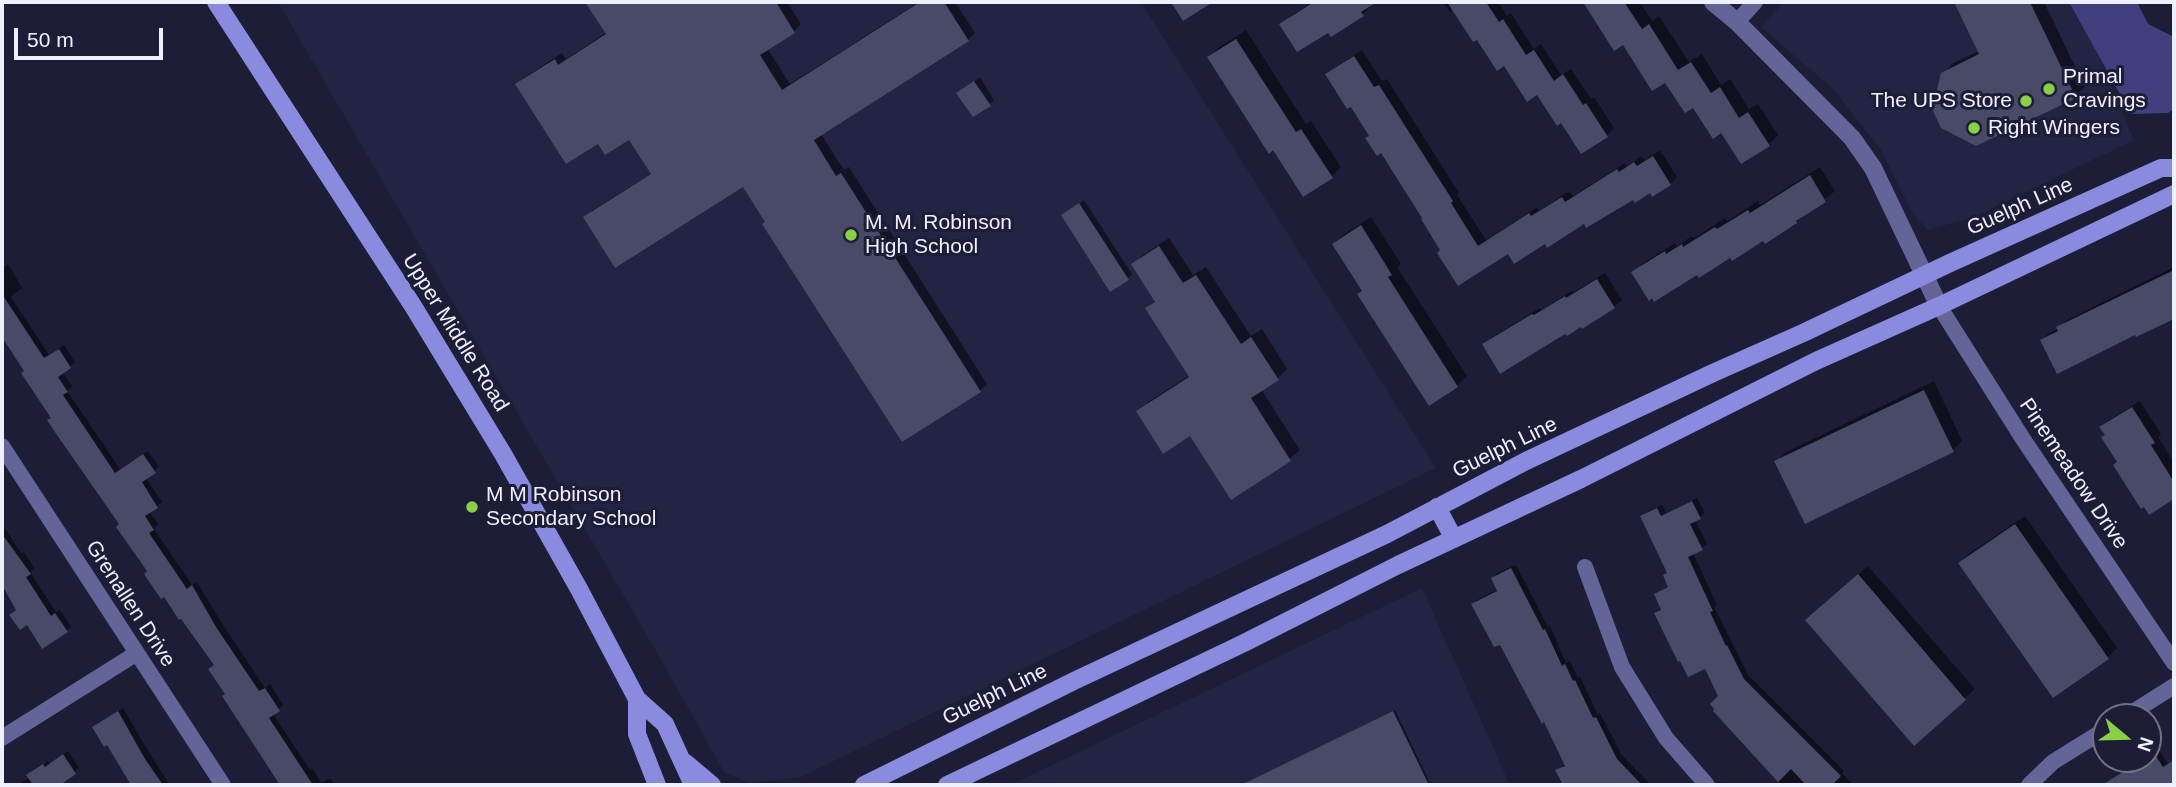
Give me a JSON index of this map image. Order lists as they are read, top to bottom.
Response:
{
  "streets": {
    "main road": ["Guelph Line", "Upper Middle Road"],
    "street": ["Pinemeadow Drive", "Grenallen Drive"]
  },
  "places": [
    "Primal Cravings",
    "The UPS Store",
    "Right Wingers",
    "M. M. Robinson High School",
    "M M Robinson Secondary School"
  ],
  "scale_bar": "50 m",
  "north": "right"
}
